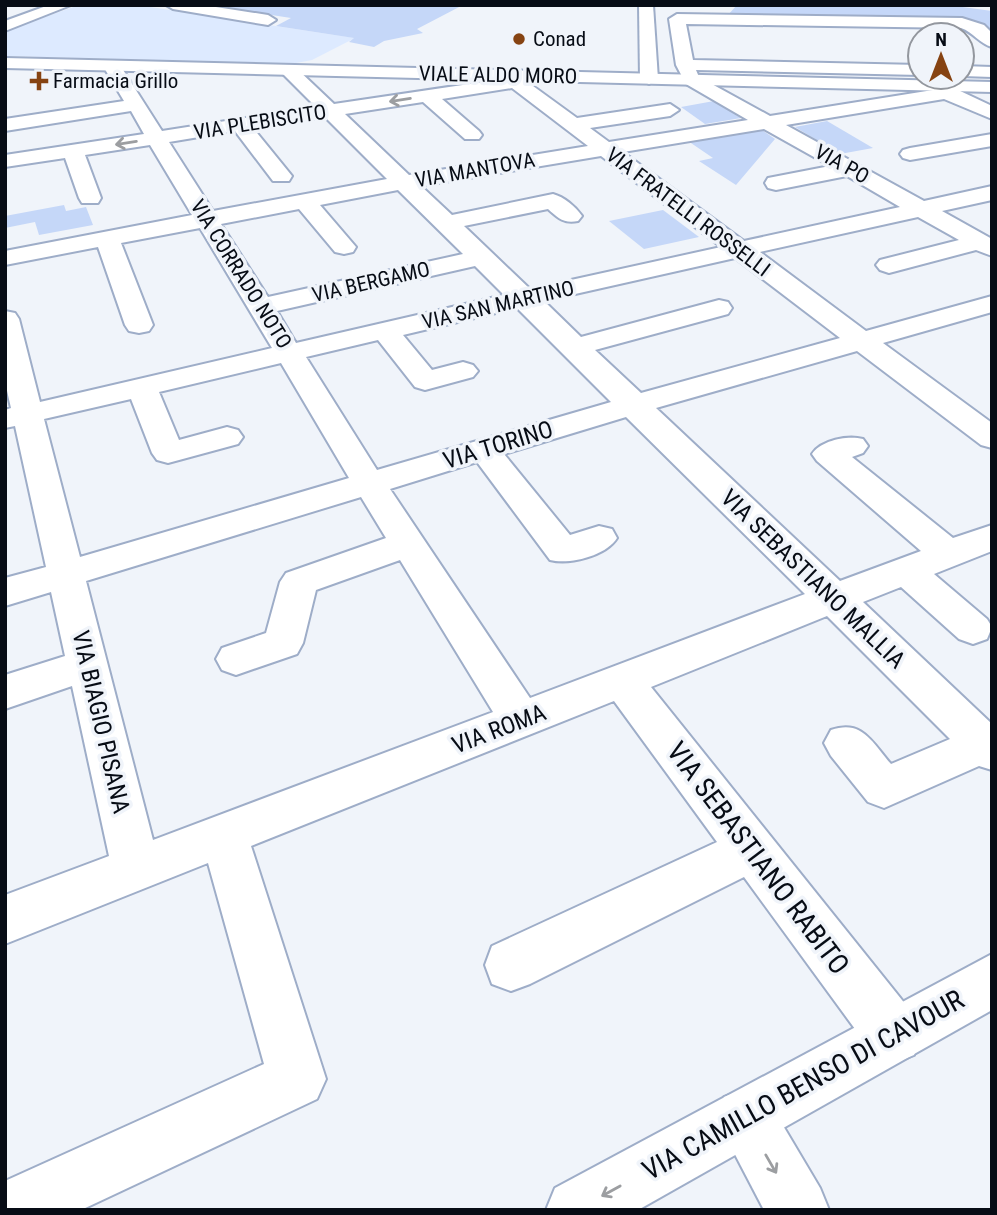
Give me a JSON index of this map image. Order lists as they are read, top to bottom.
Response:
{
  "streets": {
    "street": [
      "VIALE ALDO MORO",
      "VIA PLEBISCITO",
      "VIA PO",
      "VIA MANTOVA",
      "VIA FRATELLI ROSSELLI",
      "VIA CORRADO NOTO",
      "VIA BERGAMO",
      "VIA SAN MARTINO",
      "VIA TORINO",
      "VIA SEBASTIANO MALLIA",
      "VIA BIAGIO PISANA",
      "VIA ROMA",
      "VIA SEBASTIANO RABITO",
      "VIA CAMILLO BENSO DI CAVOUR"
    ]
  },
  "crossings": [
    ["VIALE ALDO MORO", "VIA PLEBISCITO"],
    ["VIALE ALDO MORO", "VIA PO"],
    ["VIALE ALDO MORO", "VIA FRATELLI ROSSELLI"],
    ["VIALE ALDO MORO", "VIA CORRADO NOTO"],
    ["VIALE ALDO MORO", "VIA SEBASTIANO MALLIA"],
    ["VIA PLEBISCITO", "VIA FRATELLI ROSSELLI"],
    ["VIA PLEBISCITO", "VIA CORRADO NOTO"],
    ["VIA PLEBISCITO", "VIA SEBASTIANO MALLIA"],
    ["VIA PO", "VIA MANTOVA"],
    ["VIA PO", "VIA SAN MARTINO"],
    ["VIA MANTOVA", "VIA FRATELLI ROSSELLI"],
    ["VIA MANTOVA", "VIA CORRADO NOTO"],
    ["VIA MANTOVA", "VIA SEBASTIANO MALLIA"],
    ["VIA FRATELLI ROSSELLI", "VIA SAN MARTINO"],
    ["VIA FRATELLI ROSSELLI", "VIA TORINO"],
    ["VIA CORRADO NOTO", "VIA BERGAMO"],
    ["VIA CORRADO NOTO", "VIA SAN MARTINO"],
    ["VIA CORRADO NOTO", "VIA TORINO"],
    ["VIA BERGAMO", "VIA SEBASTIANO MALLIA"],
    ["VIA SAN MARTINO", "VIA SEBASTIANO MALLIA"],
    ["VIA SAN MARTINO", "VIA BIAGIO PISANA"],
    ["VIA TORINO", "VIA SEBASTIANO MALLIA"],
    ["VIA TORINO", "VIA BIAGIO PISANA"],
    ["VIA SEBASTIANO MALLIA", "VIA ROMA"],
    ["VIA BIAGIO PISANA", "VIA ROMA"],
    ["VIA ROMA", "VIA SEBASTIANO RABITO"],
    ["VIA SEBASTIANO RABITO", "VIA CAMILLO BENSO DI CAVOUR"]
  ],
  "places": {
    "other": ["Conad"],
    "health": ["Farmacia Grillo"]
  },
  "north": "top"
}
